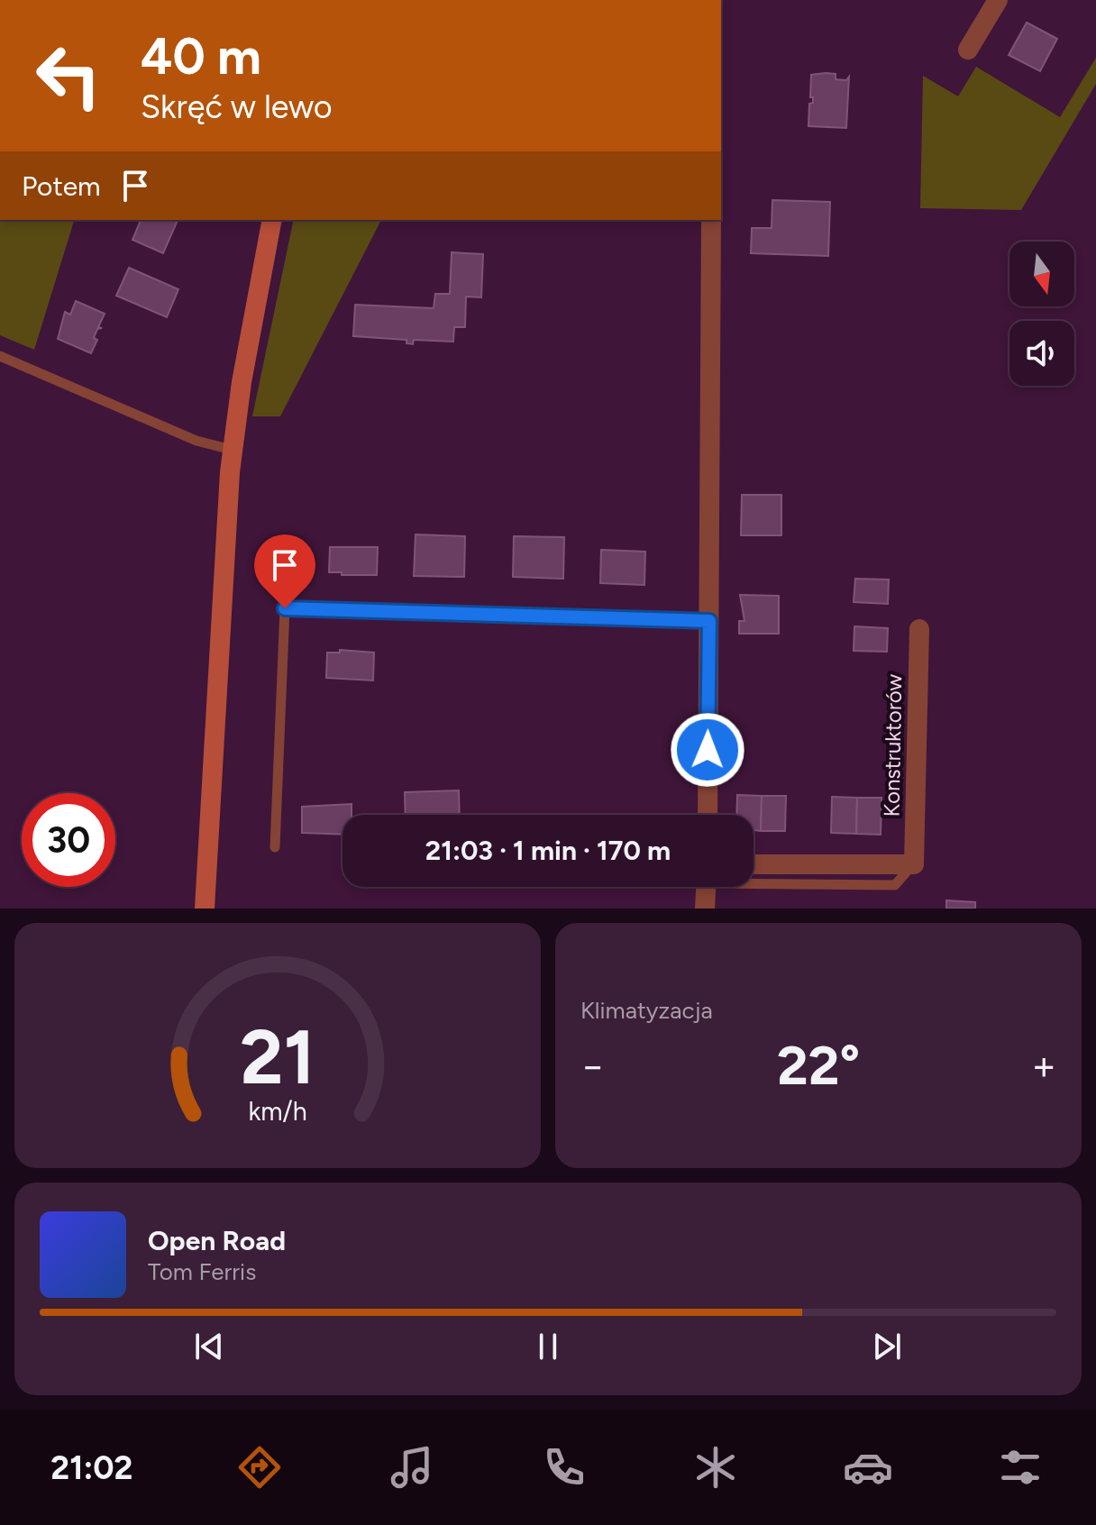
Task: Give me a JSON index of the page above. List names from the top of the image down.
{
  "streets": {
    "street": ["Konstruktorów"]
  },
  "north": "bottom",
  "page": {
    "turn": ["40 m", "Skręć w lewo"],
    "then": "Potem",
    "limit": "30",
    "trip": "21:03 · 1 min · 170 m",
    "tile": "Klimatyzacja",
    "heat": ["−", "22°", "+"],
    "song": ["Open Road", "Tom Ferris"],
    "tabs": "21:02",
    "gauge": ["21", "km/h"]
  }
}
